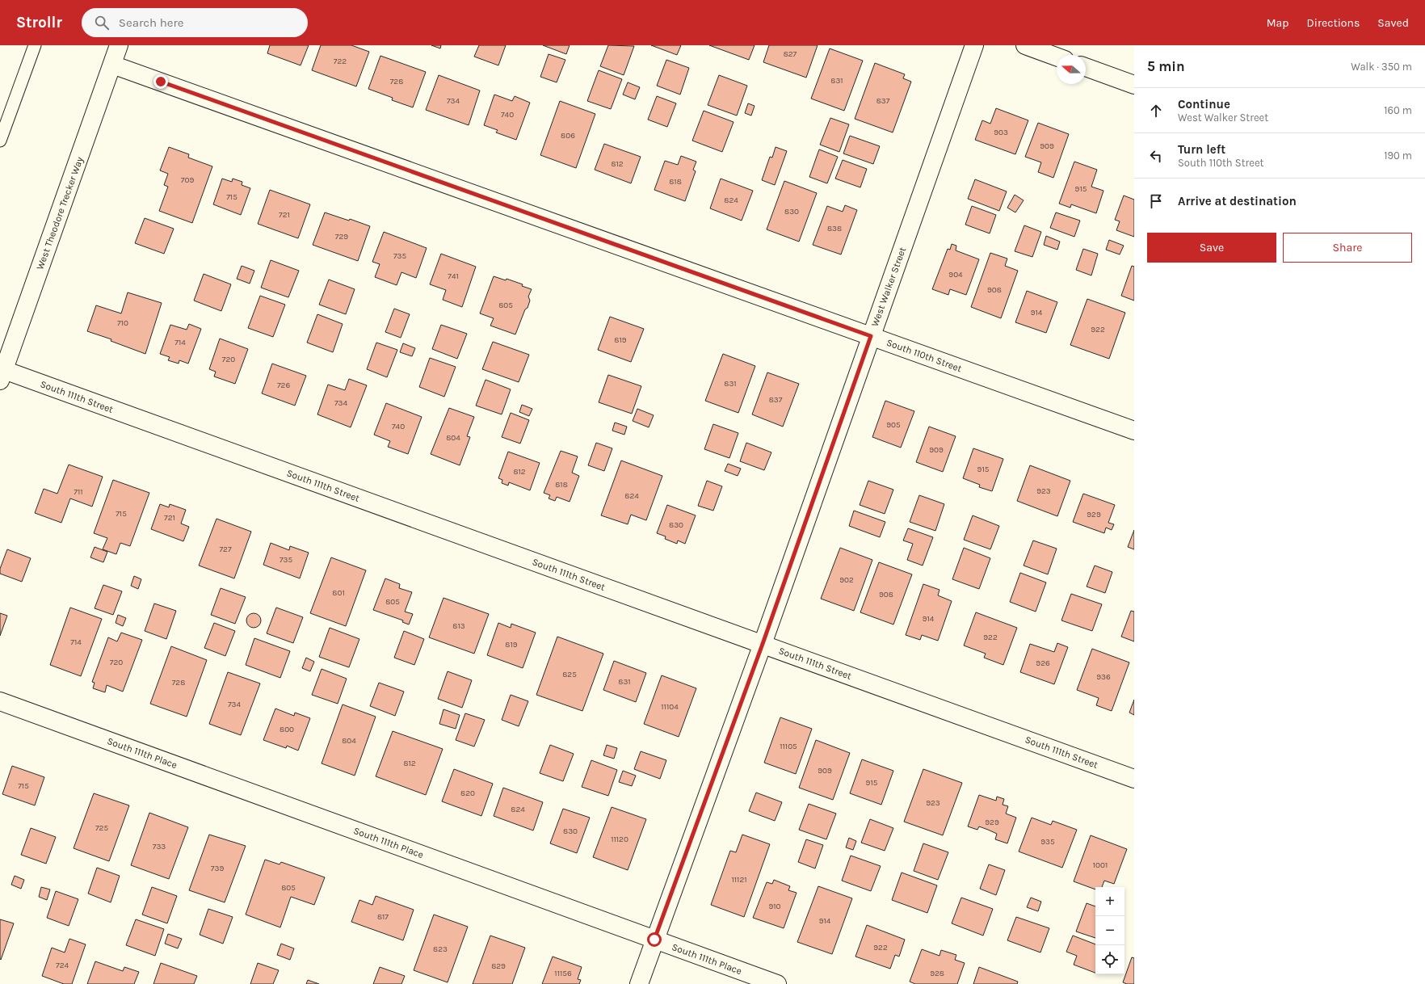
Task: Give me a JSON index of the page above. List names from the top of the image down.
{
  "streets": {
    "street": [
      "West Theodore Trecker Way",
      "West Walker Street",
      "South 110th Street",
      "South 111th Street",
      "South 111th Place"
    ]
  },
  "crossings": [
    ["West Theodore Trecker Way", "South 110th Street"],
    ["West Theodore Trecker Way", "South 111th Street"],
    ["West Walker Street", "South 110th Street"],
    ["West Walker Street", "South 111th Street"],
    ["West Walker Street", "South 111th Place"]
  ],
  "house_numbers": [
    "827",
    "722",
    "831",
    "728",
    "734",
    "837",
    "740",
    "903",
    "806",
    "909",
    "812",
    "709",
    "818",
    "915",
    "715",
    "824",
    "830",
    "721",
    "838",
    "729",
    "735",
    "904",
    "741",
    "908",
    "805",
    "914",
    "710",
    "922",
    "819",
    "714",
    "720",
    "831",
    "726",
    "837",
    "734",
    "905",
    "740",
    "804",
    "909",
    "915",
    "812",
    "818",
    "923",
    "711",
    "824",
    "715",
    "929",
    "721",
    "830",
    "727",
    "735",
    "902",
    "801",
    "908",
    "805",
    "914",
    "813",
    "922",
    "714",
    "819",
    "720",
    "926",
    "825",
    "936",
    "831",
    "728",
    "734",
    "11104",
    "800",
    "804",
    "11105",
    "812",
    "909",
    "915",
    "715",
    "820",
    "923",
    "824",
    "929",
    "725",
    "830",
    "11120",
    "935",
    "733",
    "1001",
    "739",
    "11121",
    "805",
    "910",
    "817",
    "914",
    "922",
    "823",
    "724",
    "829",
    "11156",
    "928"
  ],
  "north": "left",
  "page": {
    "header": "Strollr",
    "search": "Search here",
    "nav": ["Map", "Directions", "Saved"],
    "heading": ["5 min", "Walk · 350 m"],
    "list": [
      ["Continue", "West Walker Street", "160 m"],
      ["Turn left", "South 110th Street", "190 m"],
      "Arrive at destination"
    ],
    "buttons": ["Save", "Share"],
    "map_buttons": ["+", "−"]
  }
}
